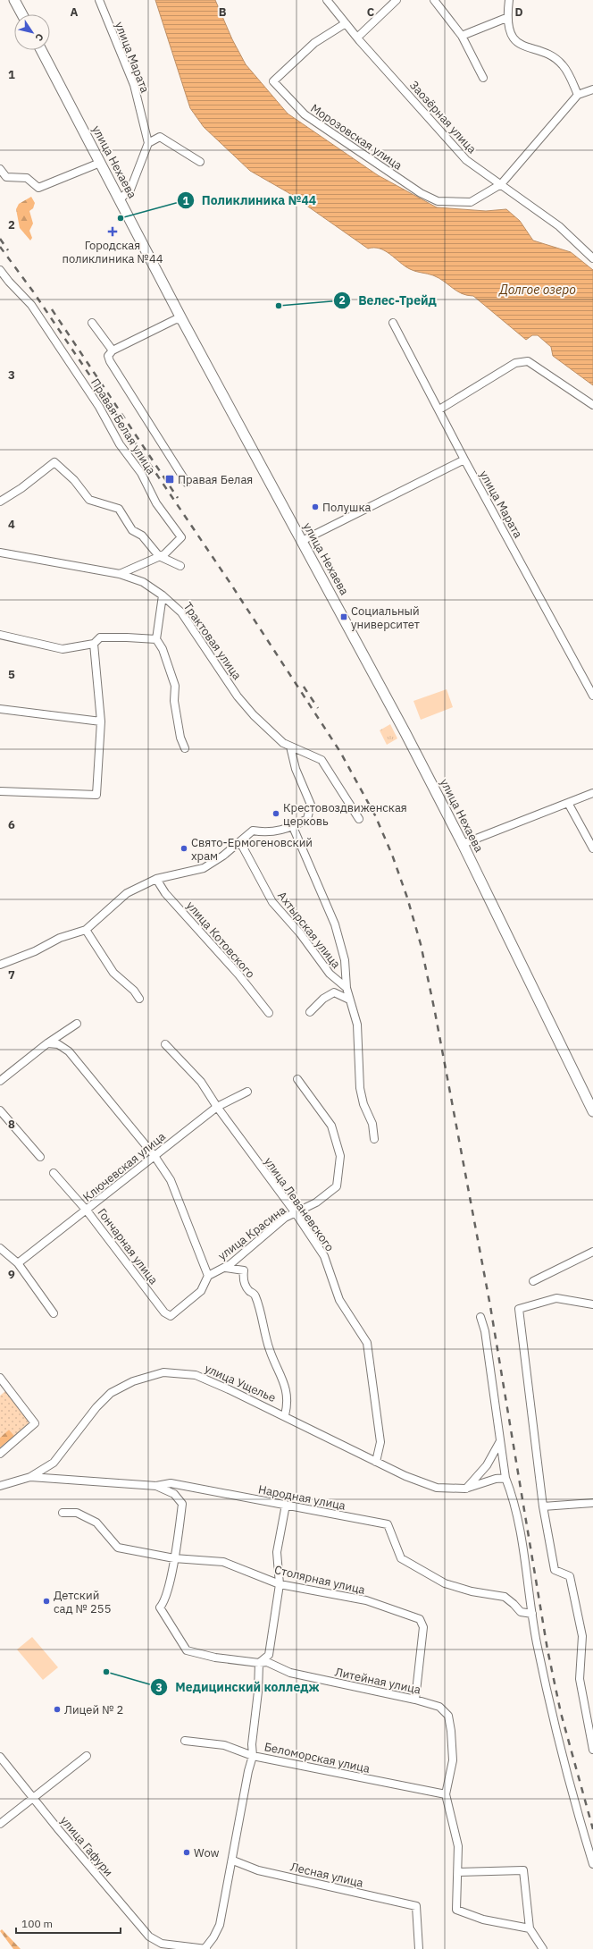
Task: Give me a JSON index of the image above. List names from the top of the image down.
{
  "streets": {
    "street": [
      "улица Марата",
      "Заозёрная улица",
      "Морозовская улица",
      "улица Нехаева",
      "Правая Белая улица",
      "Трактовая улица",
      "Ахтырская улица",
      "улица Котовского",
      "Ключевская улица",
      "улица Леваневского",
      "улица Красина",
      "Гончарная улица",
      "улица Ущелье",
      "Народная улица",
      "Столярная улица",
      "Литейная улица",
      "Беломорская улица",
      "улица Гафури",
      "Лесная улица"
    ]
  },
  "crossings": [
    ["Заозёрная улица", "Морозовская улица"],
    ["Правая Белая улица", "Трактовая улица"],
    ["Ключевская улица", "улица Леваневского"],
    ["Ключевская улица", "Гончарная улица"],
    ["улица Леваневского", "улица Красина"],
    ["улица Леваневского", "улица Ущелье"],
    ["улица Красина", "Гончарная улица"],
    ["улица Ущелье", "Народная улица"],
    ["Столярная улица", "Литейная улица"],
    ["Литейная улица", "Беломорская улица"]
  ],
  "water": ["Долгое озеро"],
  "places": {
    "other": [
      "Поликлиника №44",
      "Велес-Трейд",
      "Полушка",
      "Крестовоздвиженская церковь",
      "Свято-Ермогеновский храм",
      "Детский сад № 255",
      "Медицинский колледж",
      "Лицей № 2",
      "Wow"
    ],
    "health": ["Городская поликлиника №44"],
    "transit": ["Правая Белая", "Социальный университет"]
  },
  "scale_bar": "100 m",
  "north": "bottom right",
  "grid": {
    "columns": [
      "A",
      "B",
      "C",
      "D"
    ],
    "rows": [
      "1",
      "2",
      "3",
      "4",
      "5",
      "6",
      "7",
      "8",
      "9"
    ]
  }
}
